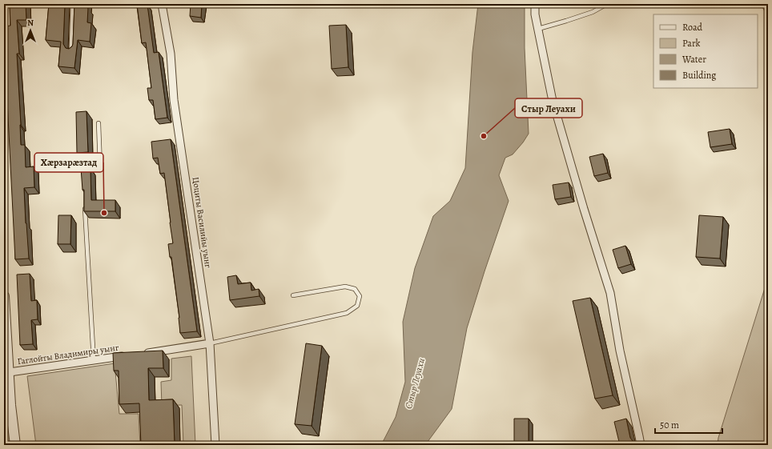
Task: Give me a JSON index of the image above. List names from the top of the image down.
{
  "streets": {
    "street": ["Цоциты Василийы уынг", "Гаглойты Владимиры уынг"]
  },
  "water": ["Стыр Леуахи"],
  "places": ["Стыр Леуахи", "Хæрзарæзтад"],
  "legend": [
    "Road",
    "Park",
    "Water",
    "Building"
  ],
  "scale_bar": "50 m",
  "north": "top"
}
